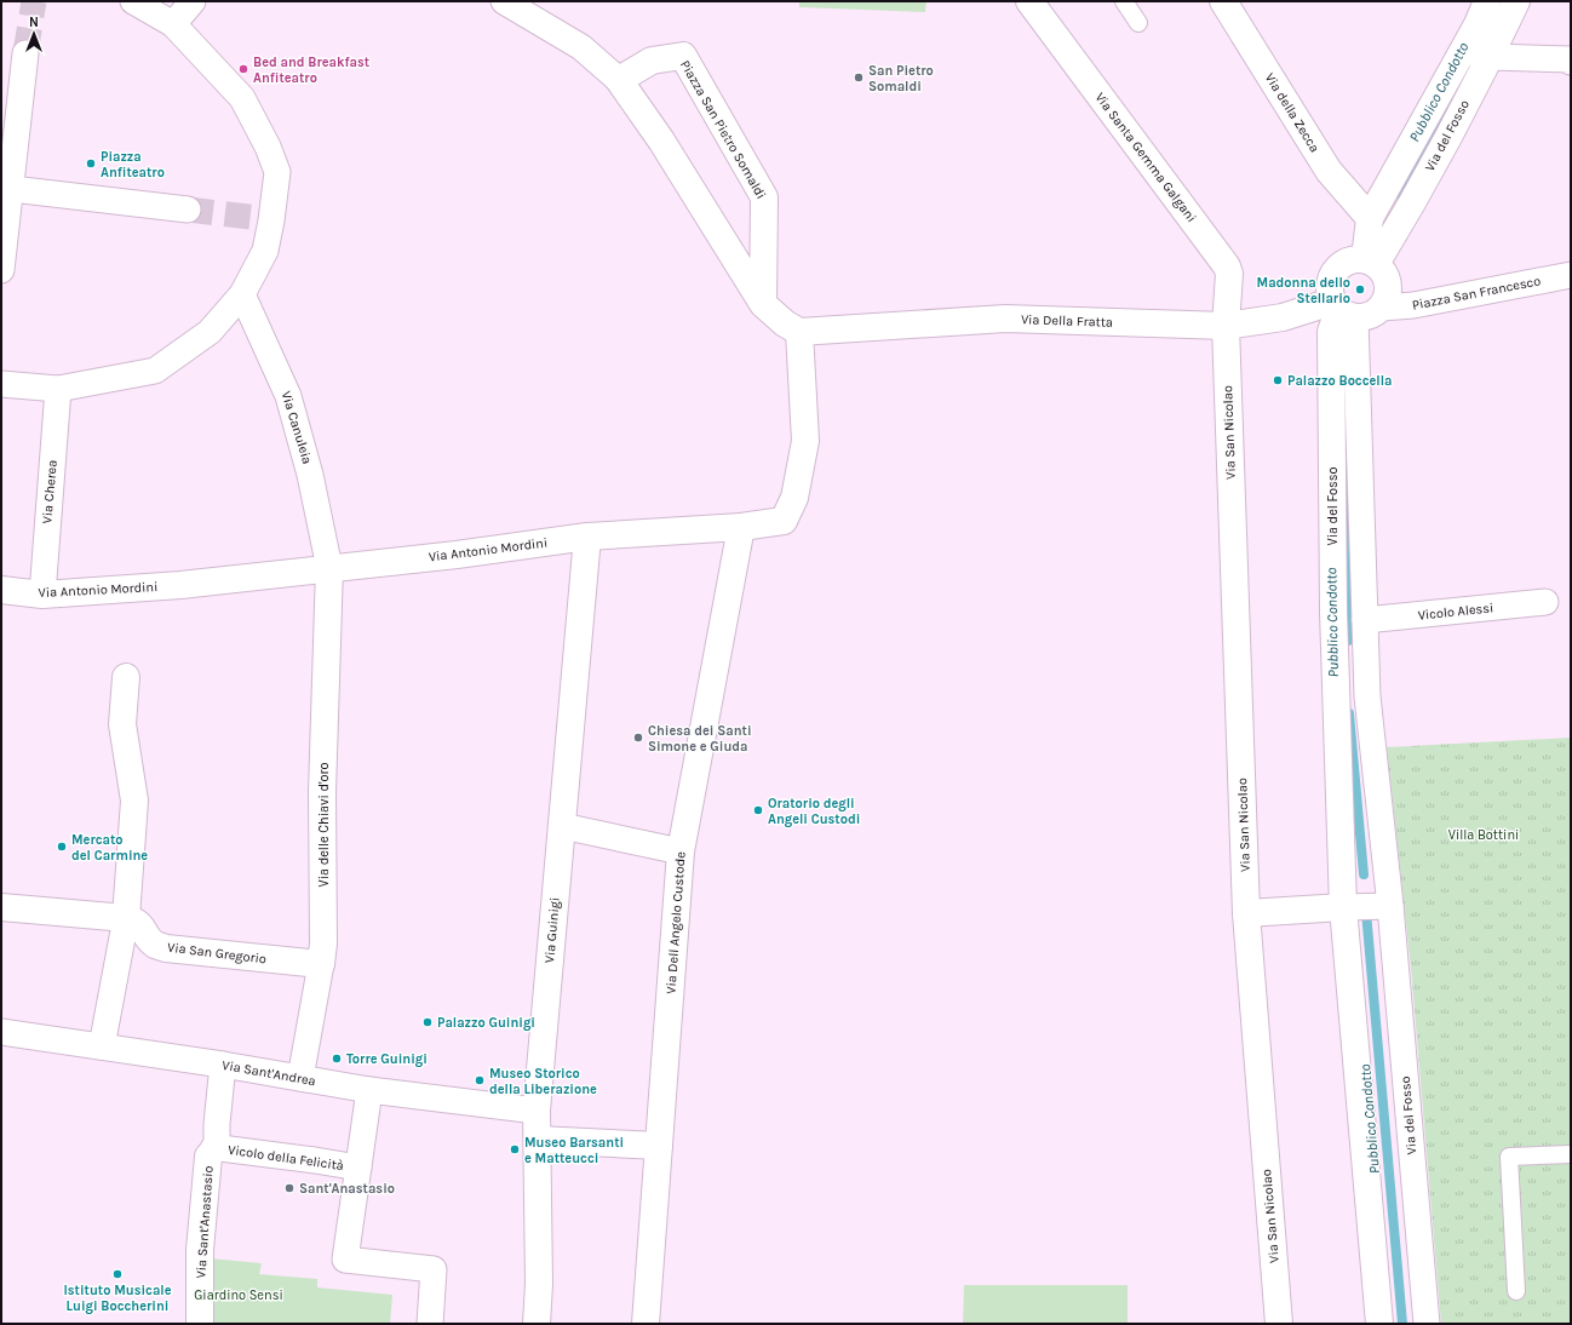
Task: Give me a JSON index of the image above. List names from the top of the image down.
{
  "streets": {
    "street": [
      "Via della Zecca",
      "Piazza San Pietro Somaldi",
      "Via del Fosso",
      "Via Santa Gemma Galgani",
      "Piazza San Francesco",
      "Via Della Fratta",
      "Via Canuleia",
      "Via San Nicolao",
      "Via Cherea",
      "Via Antonio Mordini",
      "Vicolo Alessi",
      "Via delle Chiavi d'oro",
      "Via Dell Angelo Custode",
      "Via Guinigi",
      "Via San Gregorio",
      "Via Sant'Andrea",
      "Vicolo della Felicità",
      "Via Sant'Anastasio"
    ]
  },
  "crossings": [
    ["Via della Zecca", "Via del Fosso"],
    ["Via del Fosso", "Piazza San Francesco"],
    ["Via del Fosso", "Via Della Fratta"],
    ["Via del Fosso", "Vicolo Alessi"],
    ["Via Santa Gemma Galgani", "Via Della Fratta"],
    ["Via Santa Gemma Galgani", "Via San Nicolao"],
    ["Piazza San Francesco", "Via Della Fratta"],
    ["Via Della Fratta", "Via San Nicolao"],
    ["Via Della Fratta", "Via Antonio Mordini"],
    ["Via Canuleia", "Via Antonio Mordini"],
    ["Via Canuleia", "Via delle Chiavi d'oro"],
    ["Via Cherea", "Via Antonio Mordini"],
    ["Via Antonio Mordini", "Via delle Chiavi d'oro"],
    ["Via Antonio Mordini", "Via Dell Angelo Custode"],
    ["Via Antonio Mordini", "Via Guinigi"],
    ["Via delle Chiavi d'oro", "Via San Gregorio"],
    ["Via delle Chiavi d'oro", "Via Sant'Andrea"],
    ["Via Guinigi", "Via Sant'Andrea"],
    ["Via Sant'Andrea", "Vicolo della Felicità"],
    ["Via Sant'Andrea", "Via Sant'Anastasio"],
    ["Vicolo della Felicità", "Via Sant'Anastasio"]
  ],
  "water": ["Pubblico Condotto"],
  "parks": ["Villa Bottini", "Giardino Sensi"],
  "places": [
    "Bed and Breakfast Anfiteatro",
    "San Pietro Somaldi",
    "Piazza Anfiteatro",
    "Madonna dello Stellario",
    "Palazzo Boccella",
    "Chiesa dei Santi Simone e Giuda",
    "Oratorio degli Angeli Custodi",
    "Mercato del Carmine",
    "Palazzo Guinigi",
    "Torre Guinigi",
    "Museo Storico della Liberazione",
    "Museo Barsanti e Matteucci",
    "Sant'Anastasio",
    "Istituto Musicale Luigi Boccherini"
  ],
  "north": "top"
}
